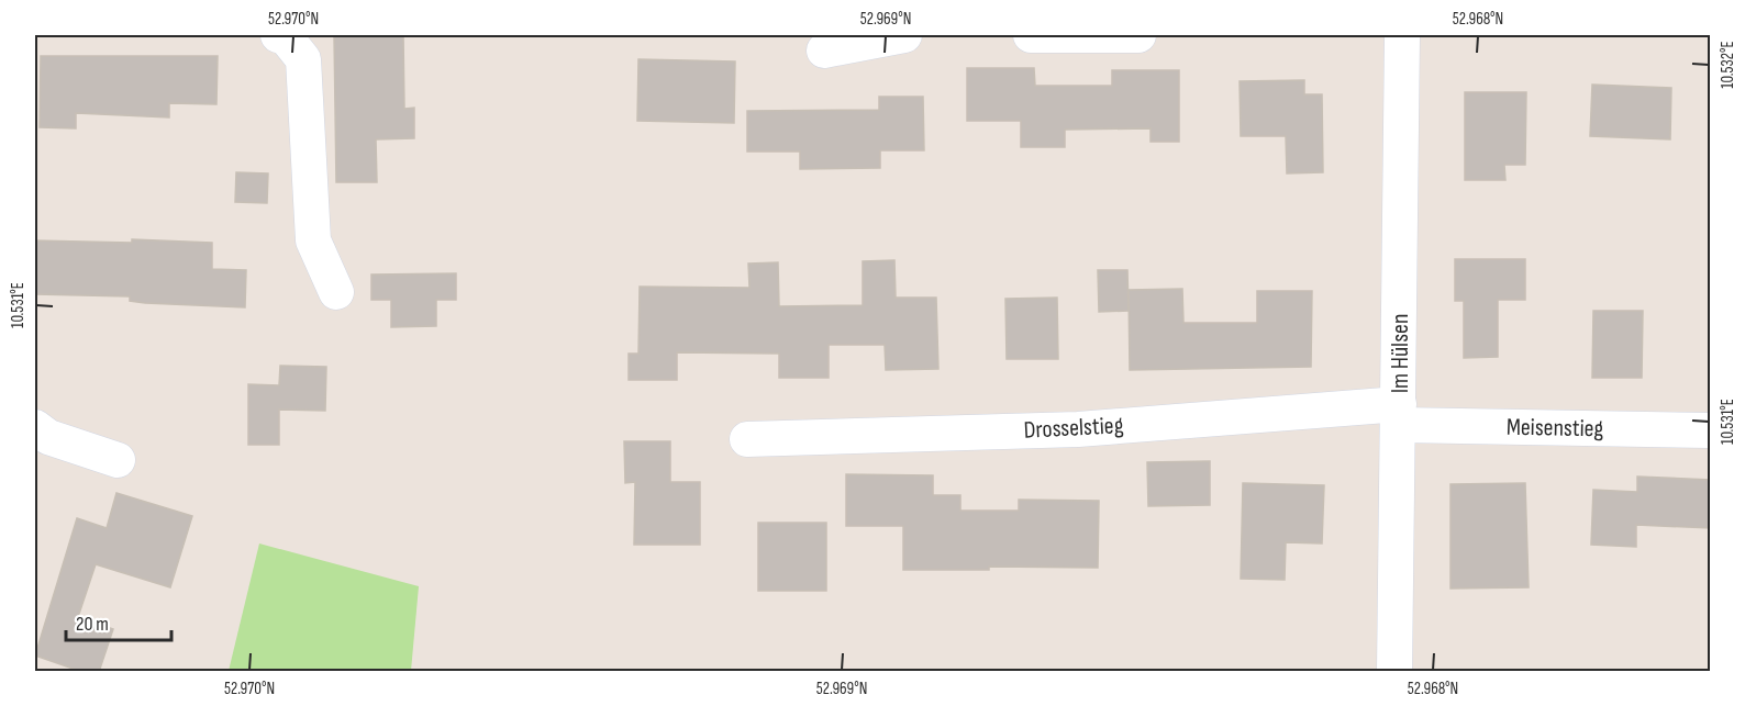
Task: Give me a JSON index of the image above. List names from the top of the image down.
{
  "streets": {
    "street": ["Im Hülsen", "Drosselstieg", "Meisenstieg"]
  },
  "crossings": [
    ["Im Hülsen", "Drosselstieg"],
    ["Im Hülsen", "Meisenstieg"],
    ["Drosselstieg", "Meisenstieg"]
  ],
  "scale_bar": "20 m",
  "coordinates": [
    "52.970°N",
    "52.969°N",
    "52.968°N",
    "10.532°E",
    "10.531°E"
  ]
}
